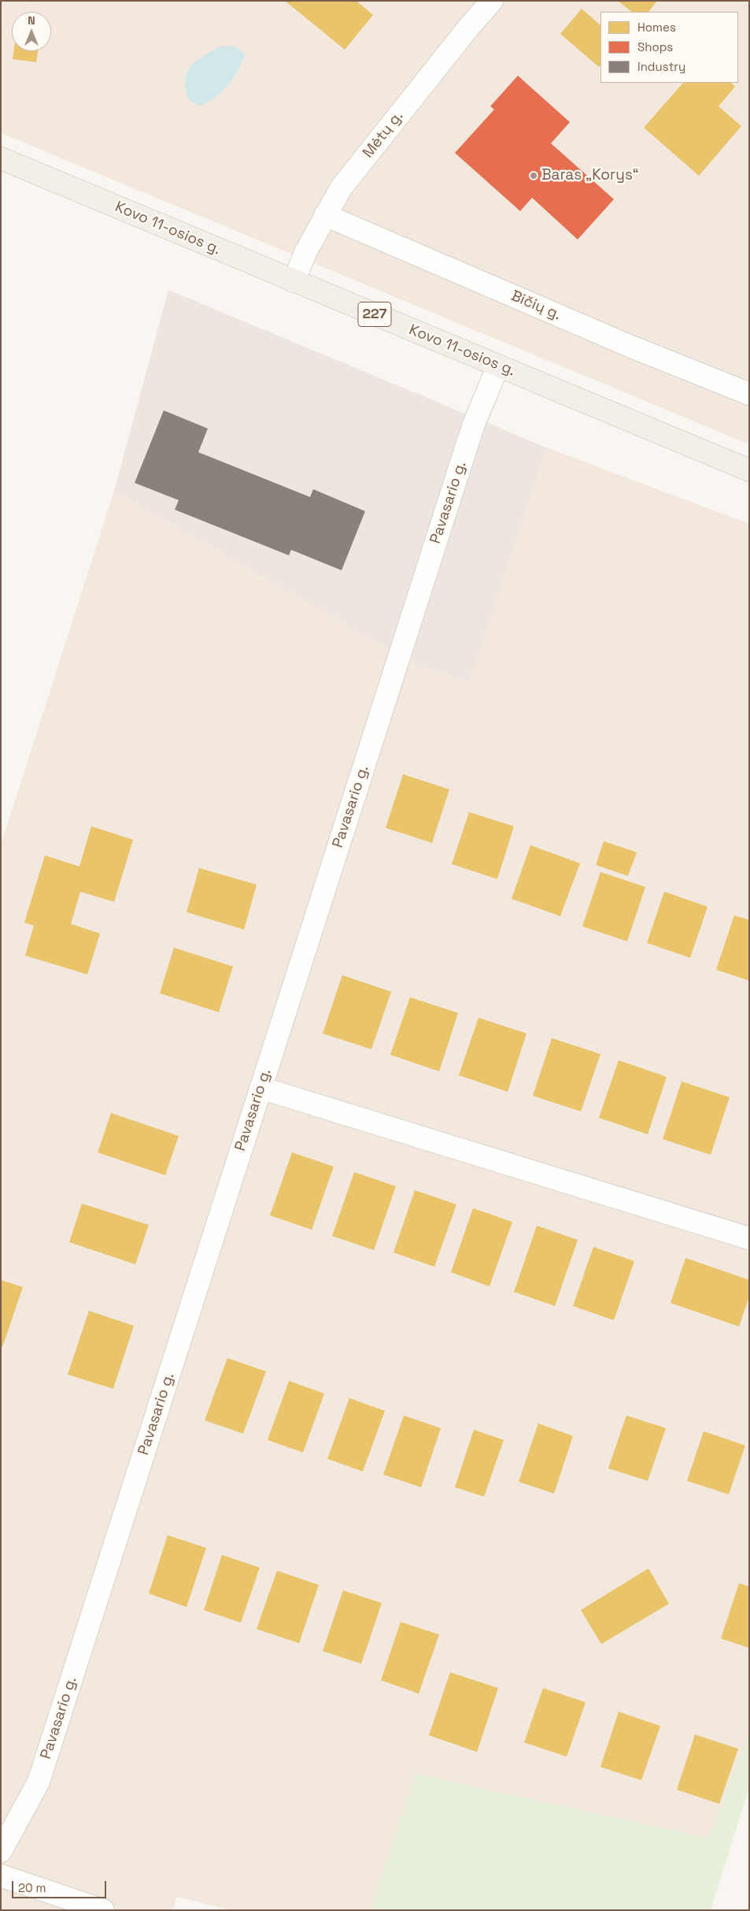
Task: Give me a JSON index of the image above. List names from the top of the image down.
{
  "streets": {
    "main road": ["Kovo 11-osios g.", "227"],
    "street": ["Mėtų g.", "Bičių g.", "Pavasario g."]
  },
  "crossings": [
    ["Mėtų g.", "Kovo 11-osios g."],
    ["Mėtų g.", "Bičių g."],
    ["Kovo 11-osios g.", "Pavasario g."]
  ],
  "places": ["Baras „Korys“"],
  "legend": ["Homes", "Shops", "Industry"],
  "scale_bar": "20 m",
  "north": "top"
}
